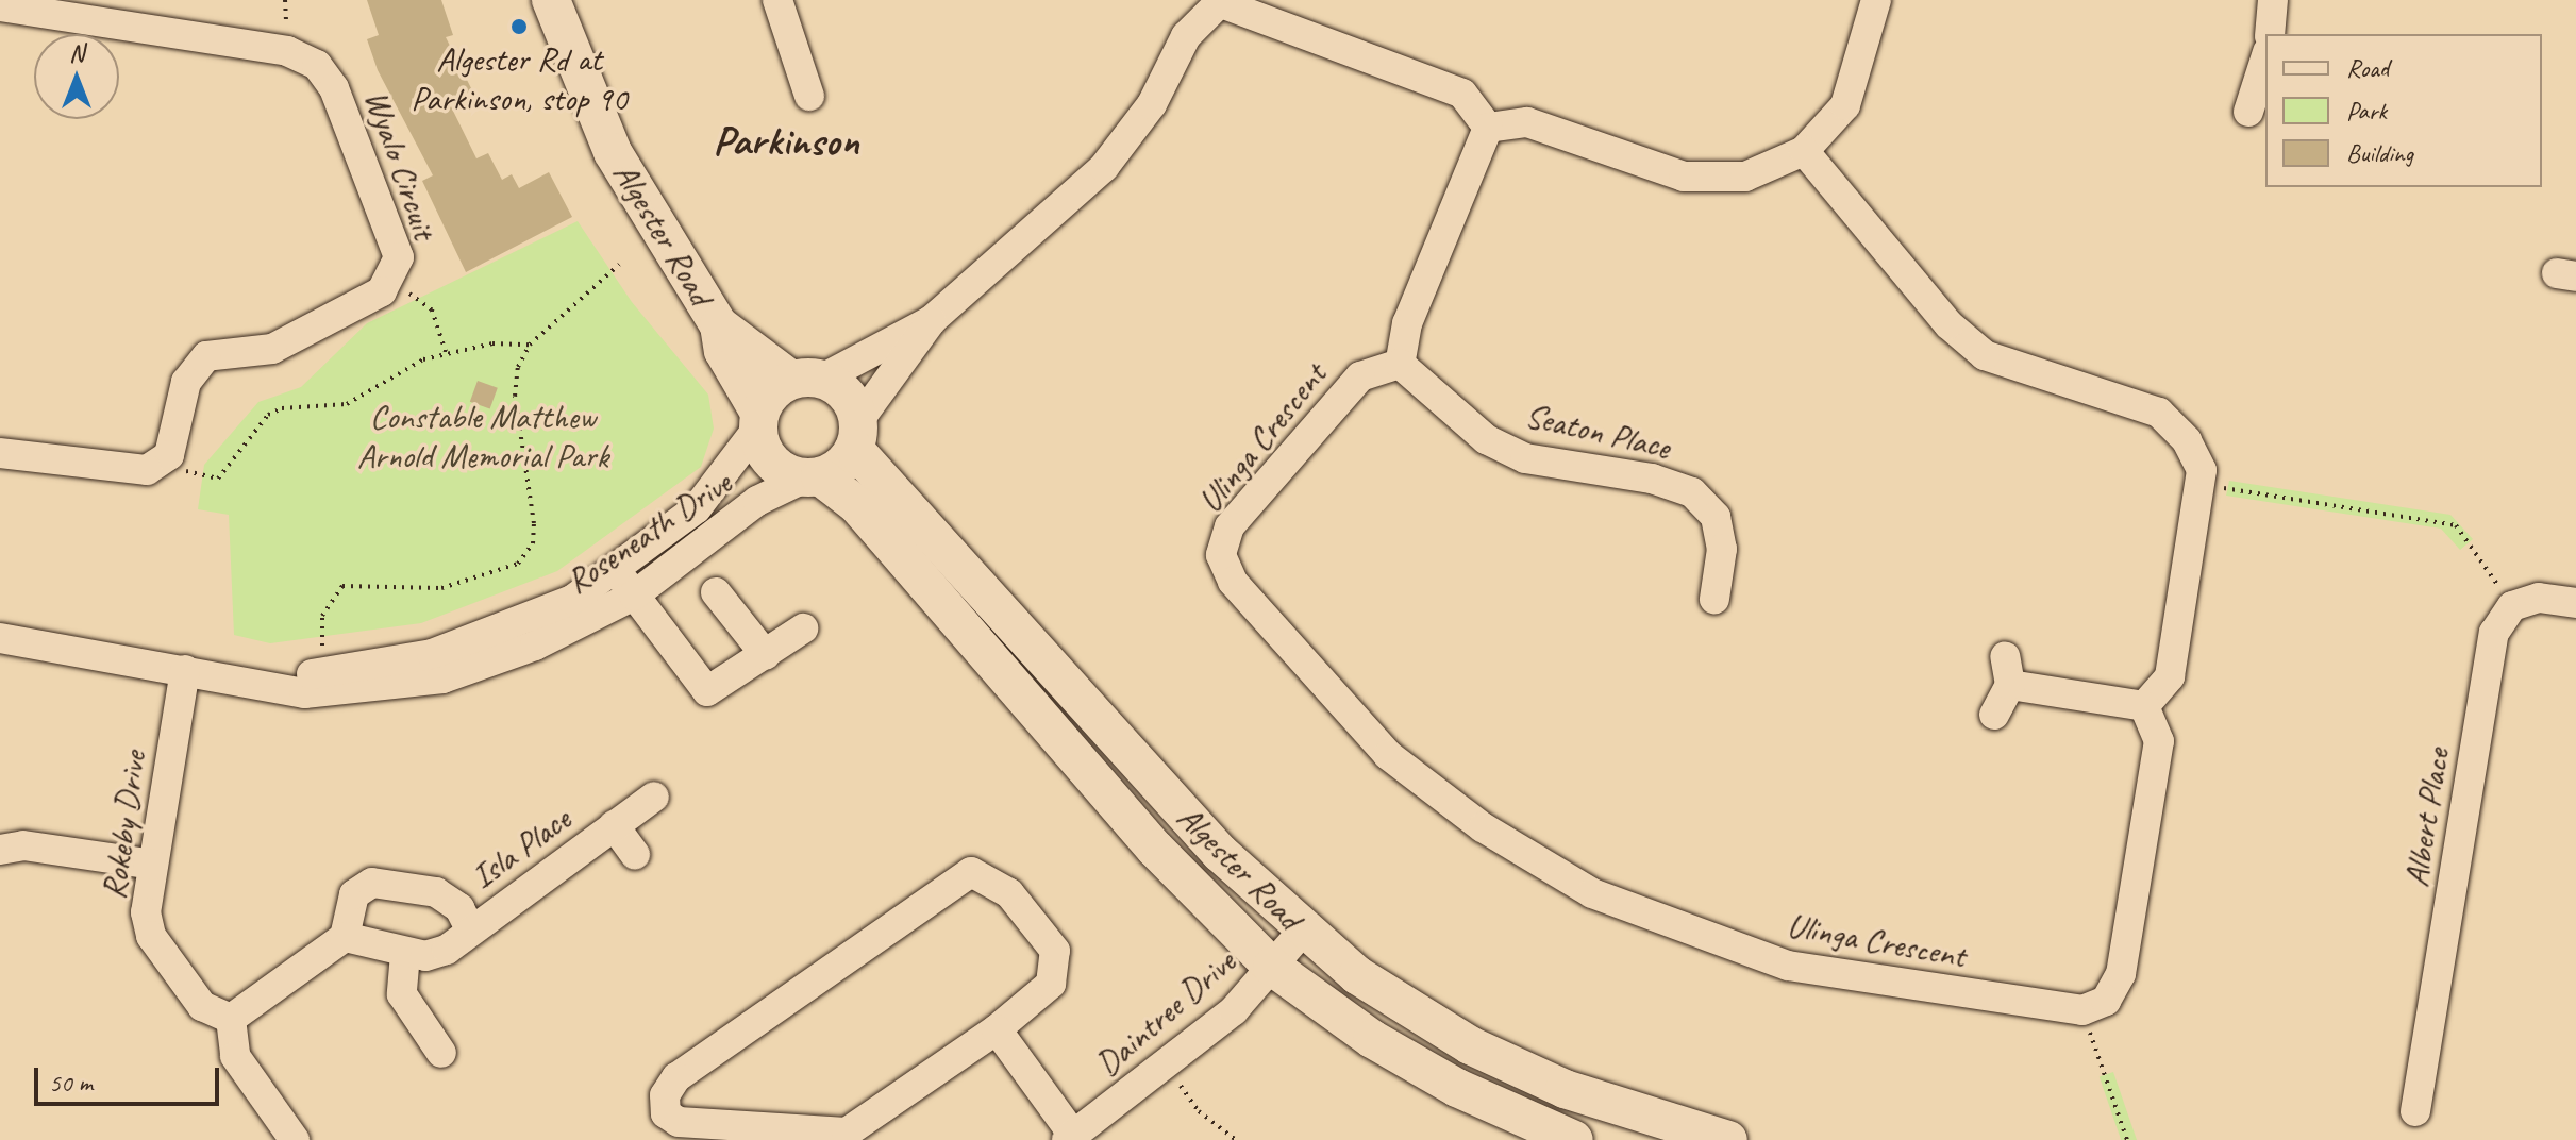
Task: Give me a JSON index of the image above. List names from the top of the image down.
{
  "streets": {
    "main road": ["Algester Road"],
    "street": [
      "Wyalo Circuit",
      "Seaton Place",
      "Ulinga Crescent",
      "Roseneath Drive",
      "Albert Place",
      "Rokeby Drive",
      "Isla Place",
      "Daintree Drive"
    ]
  },
  "crossings": [
    ["Algester Road", "Roseneath Drive"],
    ["Algester Road", "Daintree Drive"],
    ["Seaton Place", "Ulinga Crescent"],
    ["Roseneath Drive", "Rokeby Drive"]
  ],
  "districts": ["Parkinson"],
  "parks": ["Constable Matthew Arnold Memorial Park"],
  "places": ["Algester Rd at Parkinson, stop 90"],
  "legend": ["Road", "Park", "Building"],
  "scale_bar": "50 m",
  "north": "top"
}
